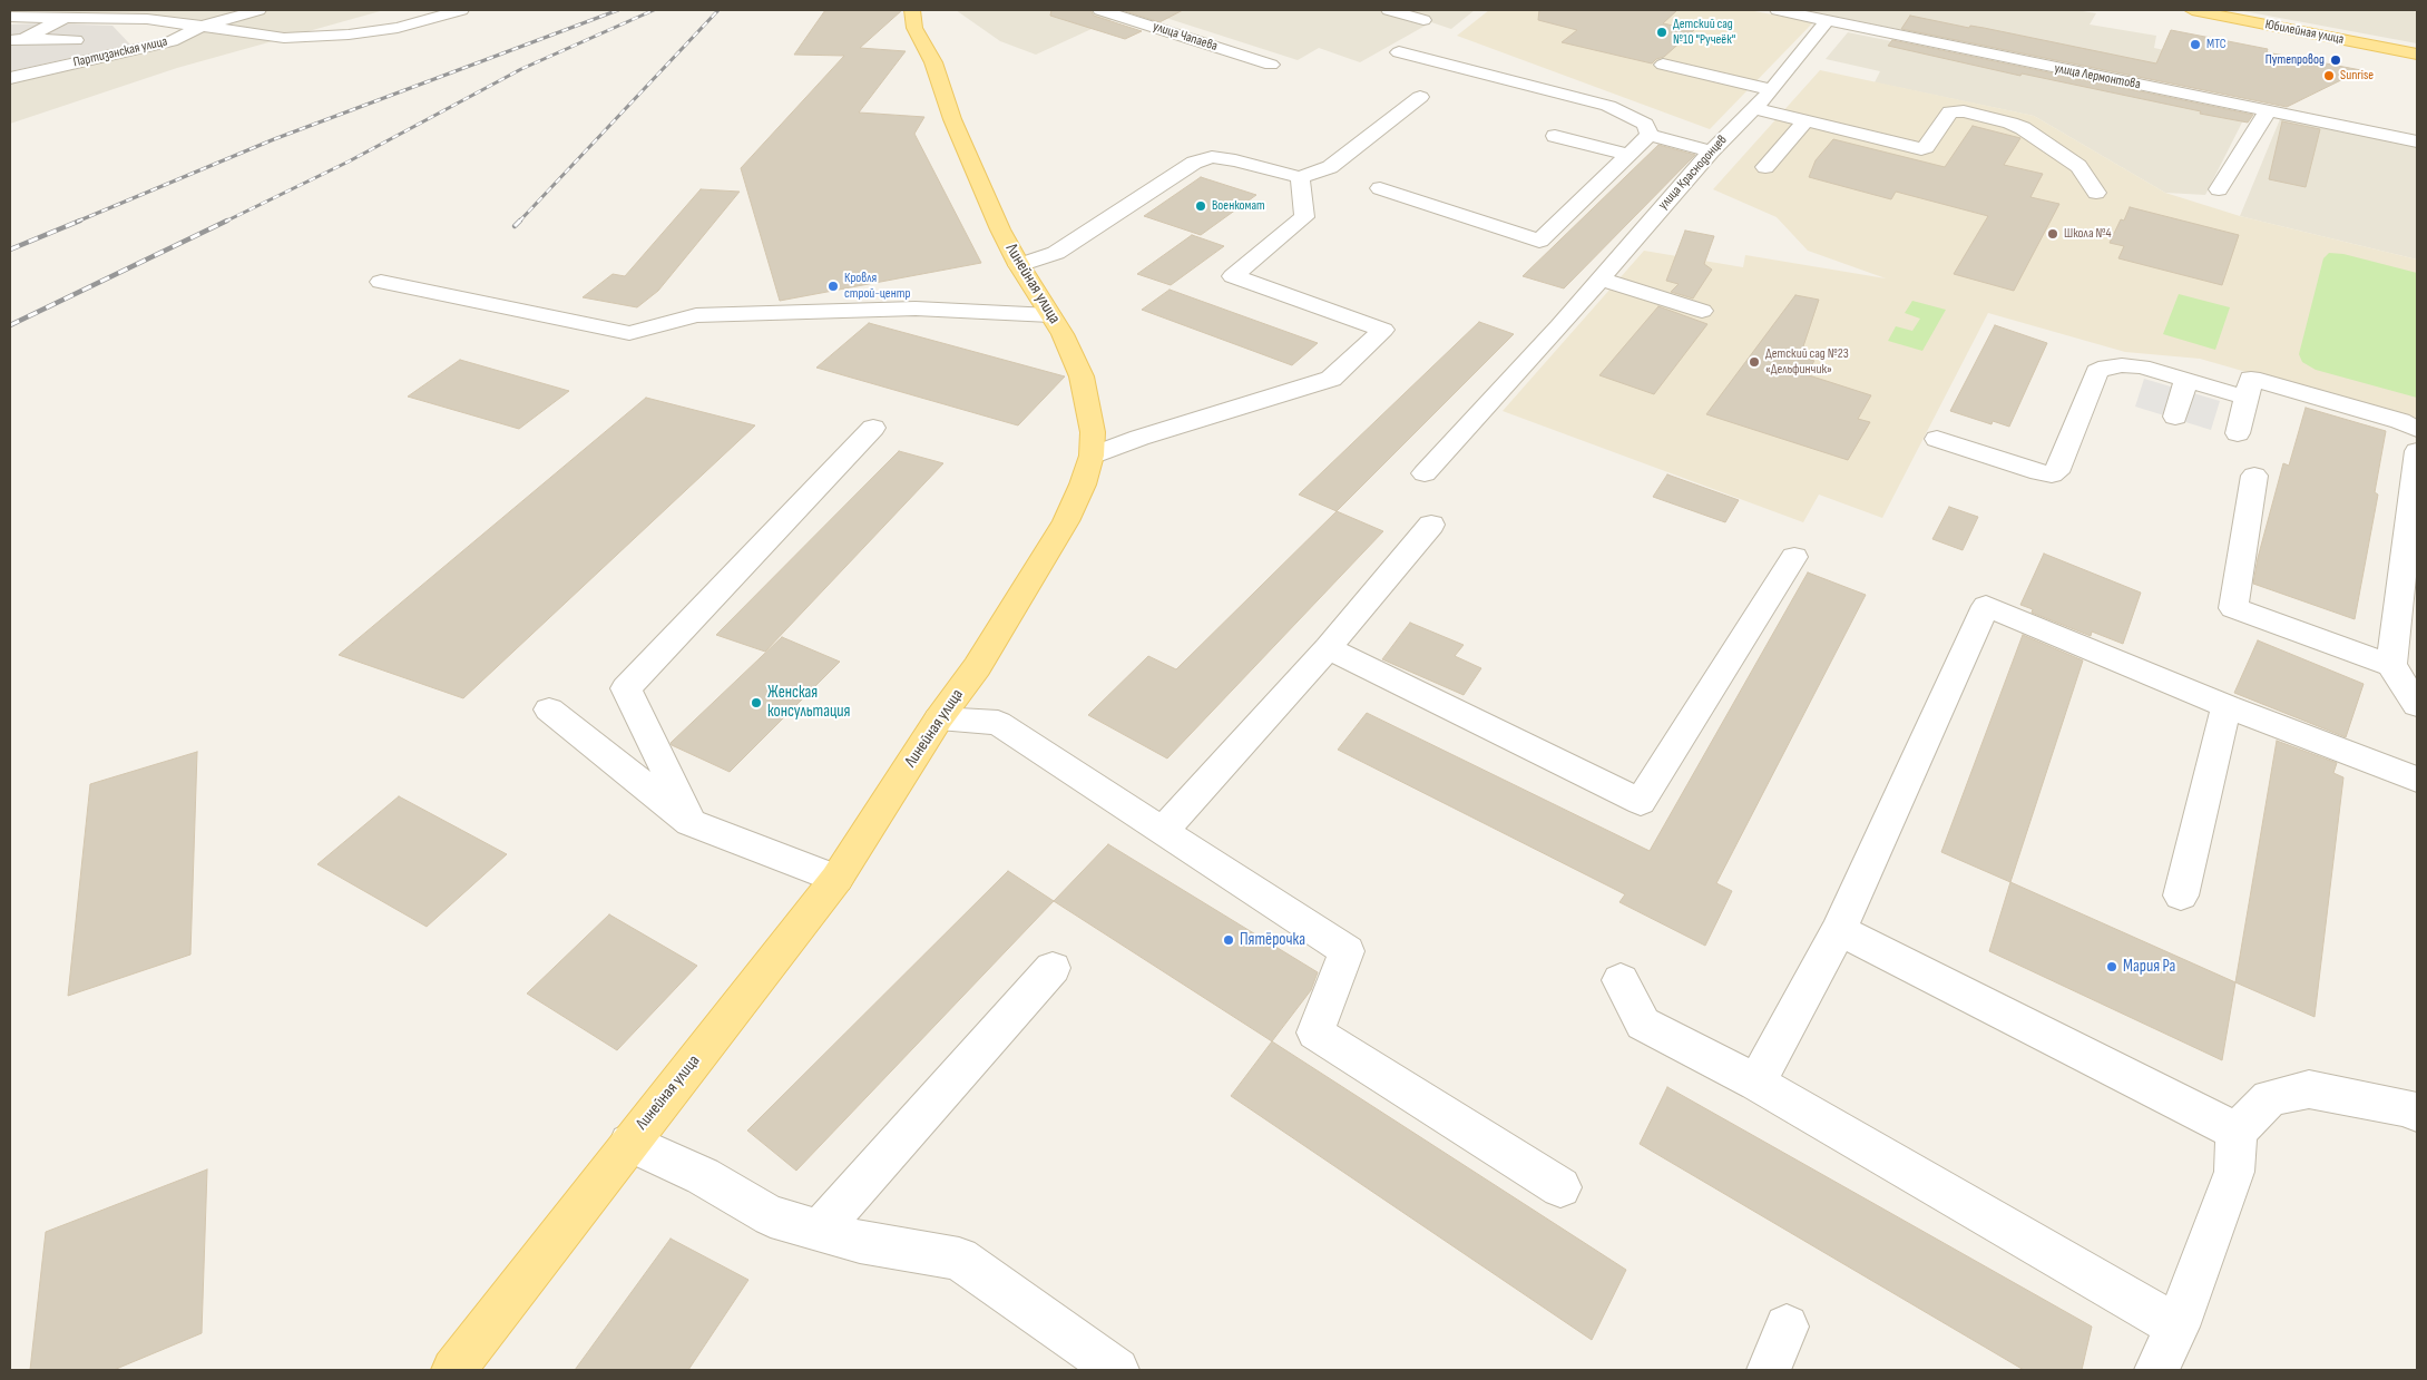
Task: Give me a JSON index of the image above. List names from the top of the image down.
{
  "streets": {
    "main road": ["Юбилейная улица", "Линейная улица"],
    "street": [
      "улица Чапаева",
      "Партизанская улица",
      "улица Лермонтова",
      "улица Краснодонцев"
    ]
  },
  "crossings": [
    ["улица Лермонтова", "улица Краснодонцев"]
  ],
  "places": [
    "Детский сад №10 \"Ручеёк\"",
    "МТС",
    "Путепровод",
    "Sunrise",
    "Военкомат",
    "Школа №4",
    "Кровля строй-центр",
    "Детский сад №23 «Дельфинчик»",
    "Женская консультация",
    "Пятёрочка",
    "Мария Ра"
  ]
}
